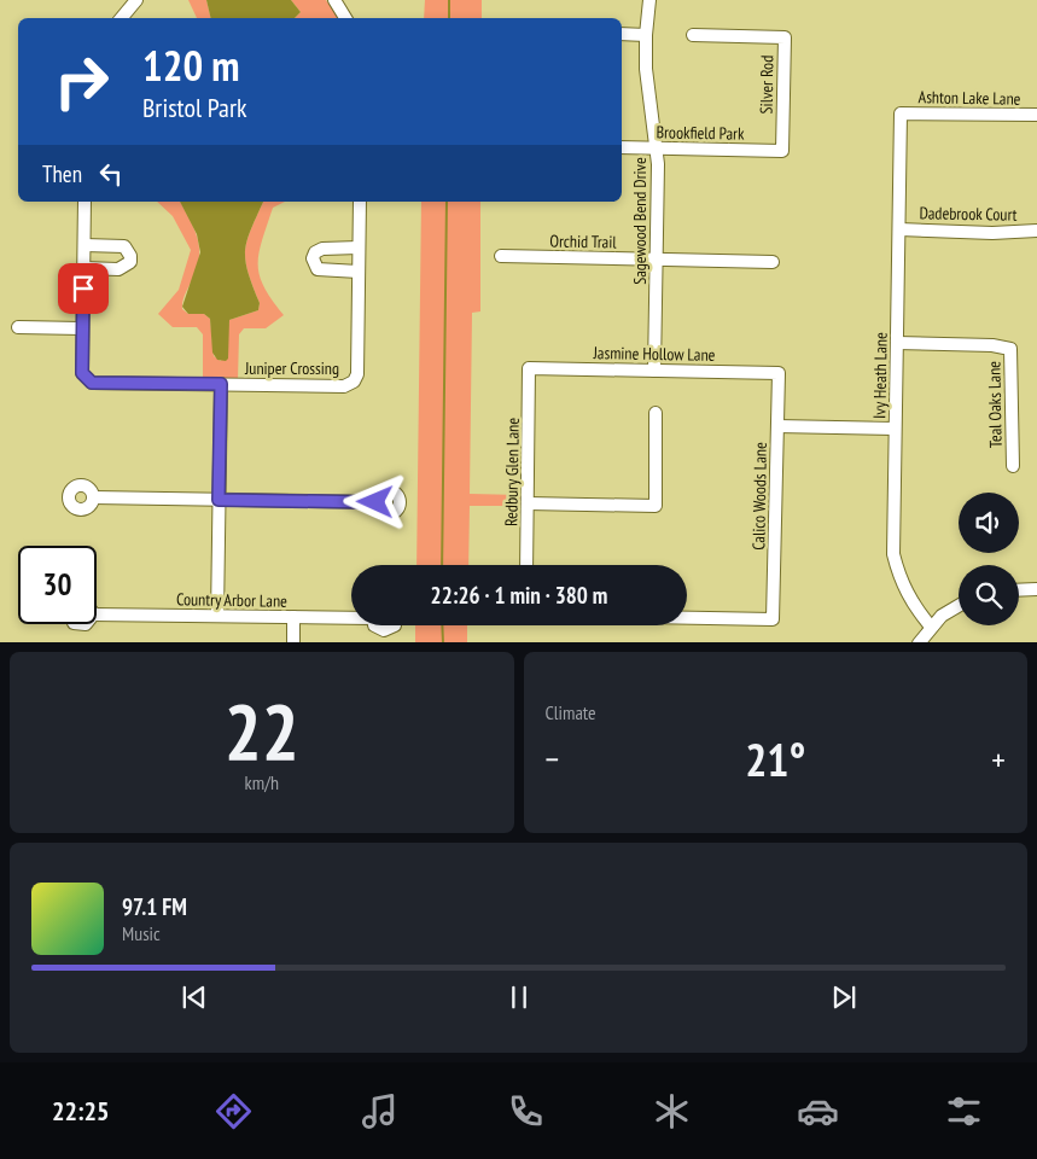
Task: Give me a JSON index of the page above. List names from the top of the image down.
{
  "streets": {
    "street": [
      "Silver Rod",
      "Ashton Lake Lane",
      "Brookfield Park",
      "Dadebrook Court",
      "Sagewood Bend Drive",
      "Orchid Trail",
      "Jasmine Hollow Lane",
      "Juniper Crossing",
      "Ivy Heath Lane",
      "Teal Oaks Lane",
      "Redbury Glen Lane",
      "Calico Woods Lane",
      "Country Arbor Lane"
    ]
  },
  "crossings": [
    ["Silver Rod", "Brookfield Park"],
    ["Ashton Lake Lane", "Ivy Heath Lane"],
    ["Brookfield Park", "Sagewood Bend Drive"],
    ["Dadebrook Court", "Ivy Heath Lane"],
    ["Sagewood Bend Drive", "Orchid Trail"],
    ["Sagewood Bend Drive", "Jasmine Hollow Lane"],
    ["Jasmine Hollow Lane", "Redbury Glen Lane"],
    ["Jasmine Hollow Lane", "Calico Woods Lane"],
    ["Ivy Heath Lane", "Teal Oaks Lane"]
  ],
  "page": {
    "turn": ["120 m", "Bristol Park"],
    "then": "Then",
    "limit": "30",
    "trip": "22:26 · 1 min · 380 m",
    "tile": [
      ["22", "km/h"],
      "Climate"
    ],
    "heat": ["−", "21°", "+"],
    "song": ["97.1 FM", "Music"],
    "tabs": "22:25"
  }
}
